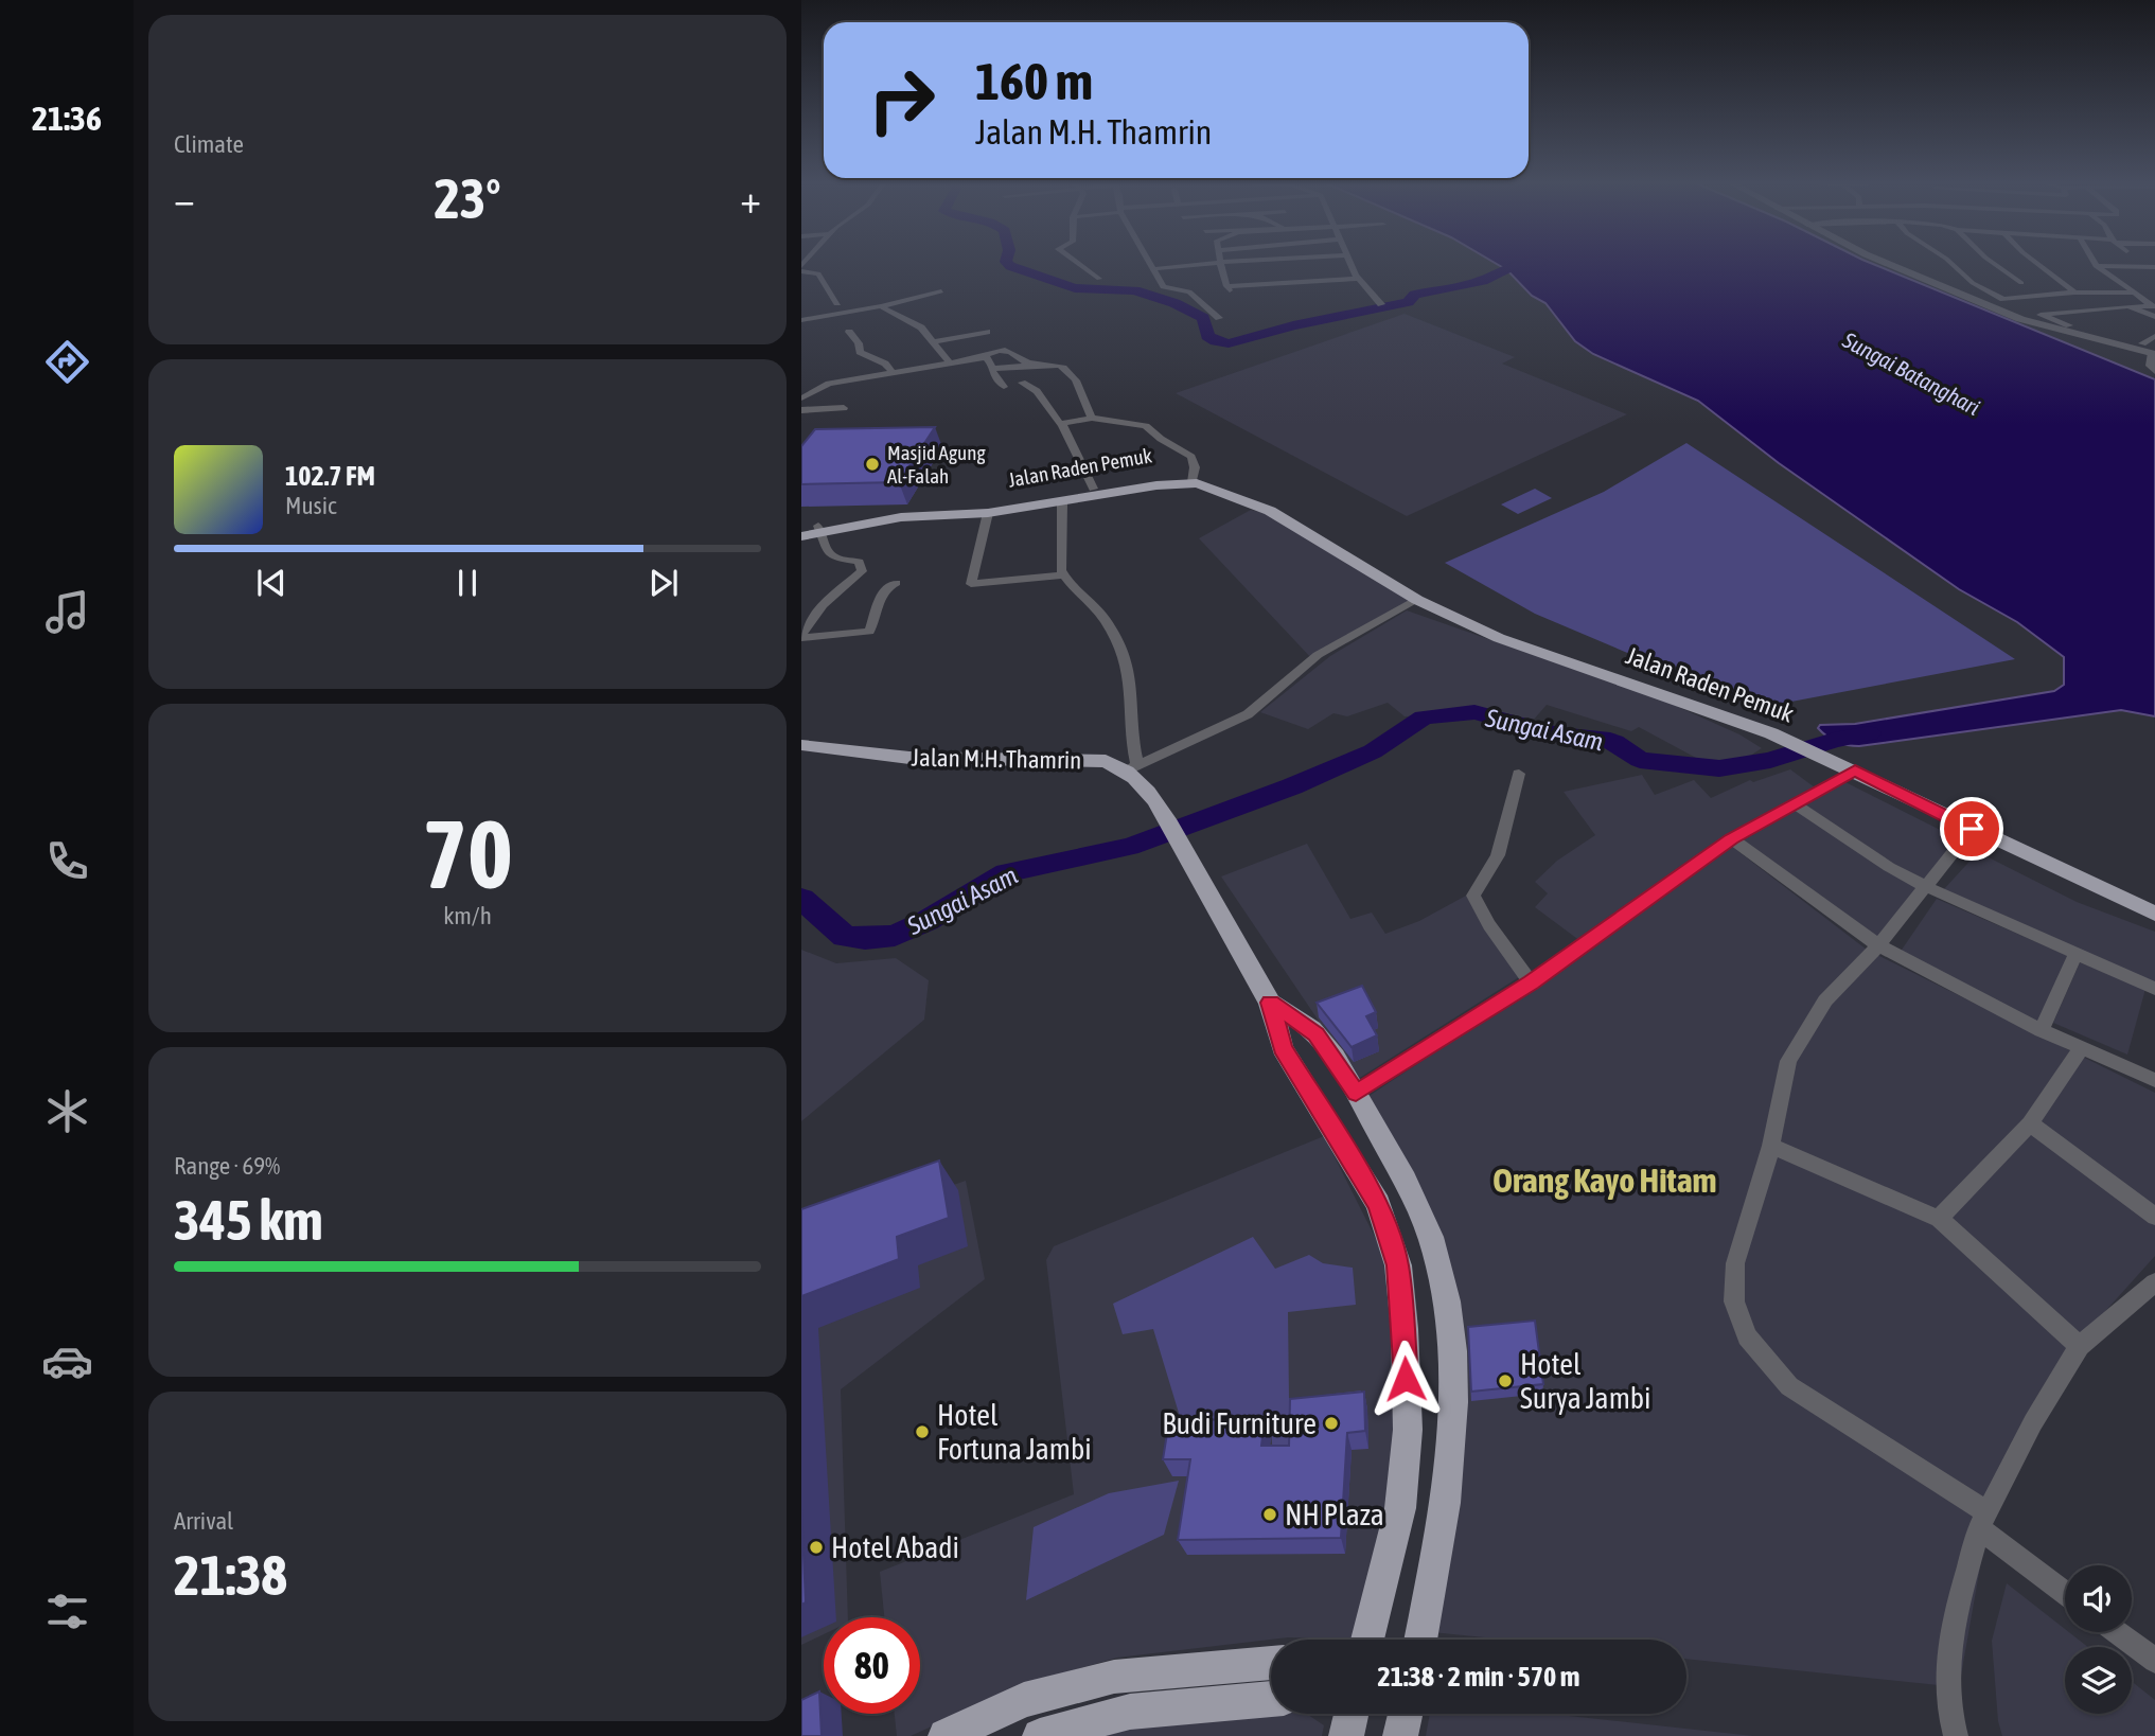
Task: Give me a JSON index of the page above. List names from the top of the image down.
{
  "streets": {
    "highway": ["Jalan Raden Pemuk", "Jalan M.H. Thamrin"]
  },
  "districts": ["Orang Kayo Hitam"],
  "water": ["Sungai Batanghari", "Sungai Asam"],
  "places": [
    "Masjid Agung Al-Falah",
    "Hotel Surya Jambi",
    "Budi Furniture",
    "Hotel Fortuna Jambi",
    "NH Plaza",
    "Hotel Abadi"
  ],
  "page": {
    "tabs": "21:36",
    "tile": [
      "Climate",
      ["70", "km/h"],
      ["Range · 69%", "345 km"],
      ["Arrival", "21:38"]
    ],
    "turn": ["160 m", "Jalan M.H. Thamrin"],
    "heat": ["−", "23°", "+"],
    "song": ["102.7 FM", "Music"],
    "limit": "80",
    "trip": "21:38 · 2 min · 570 m"
  }
}
